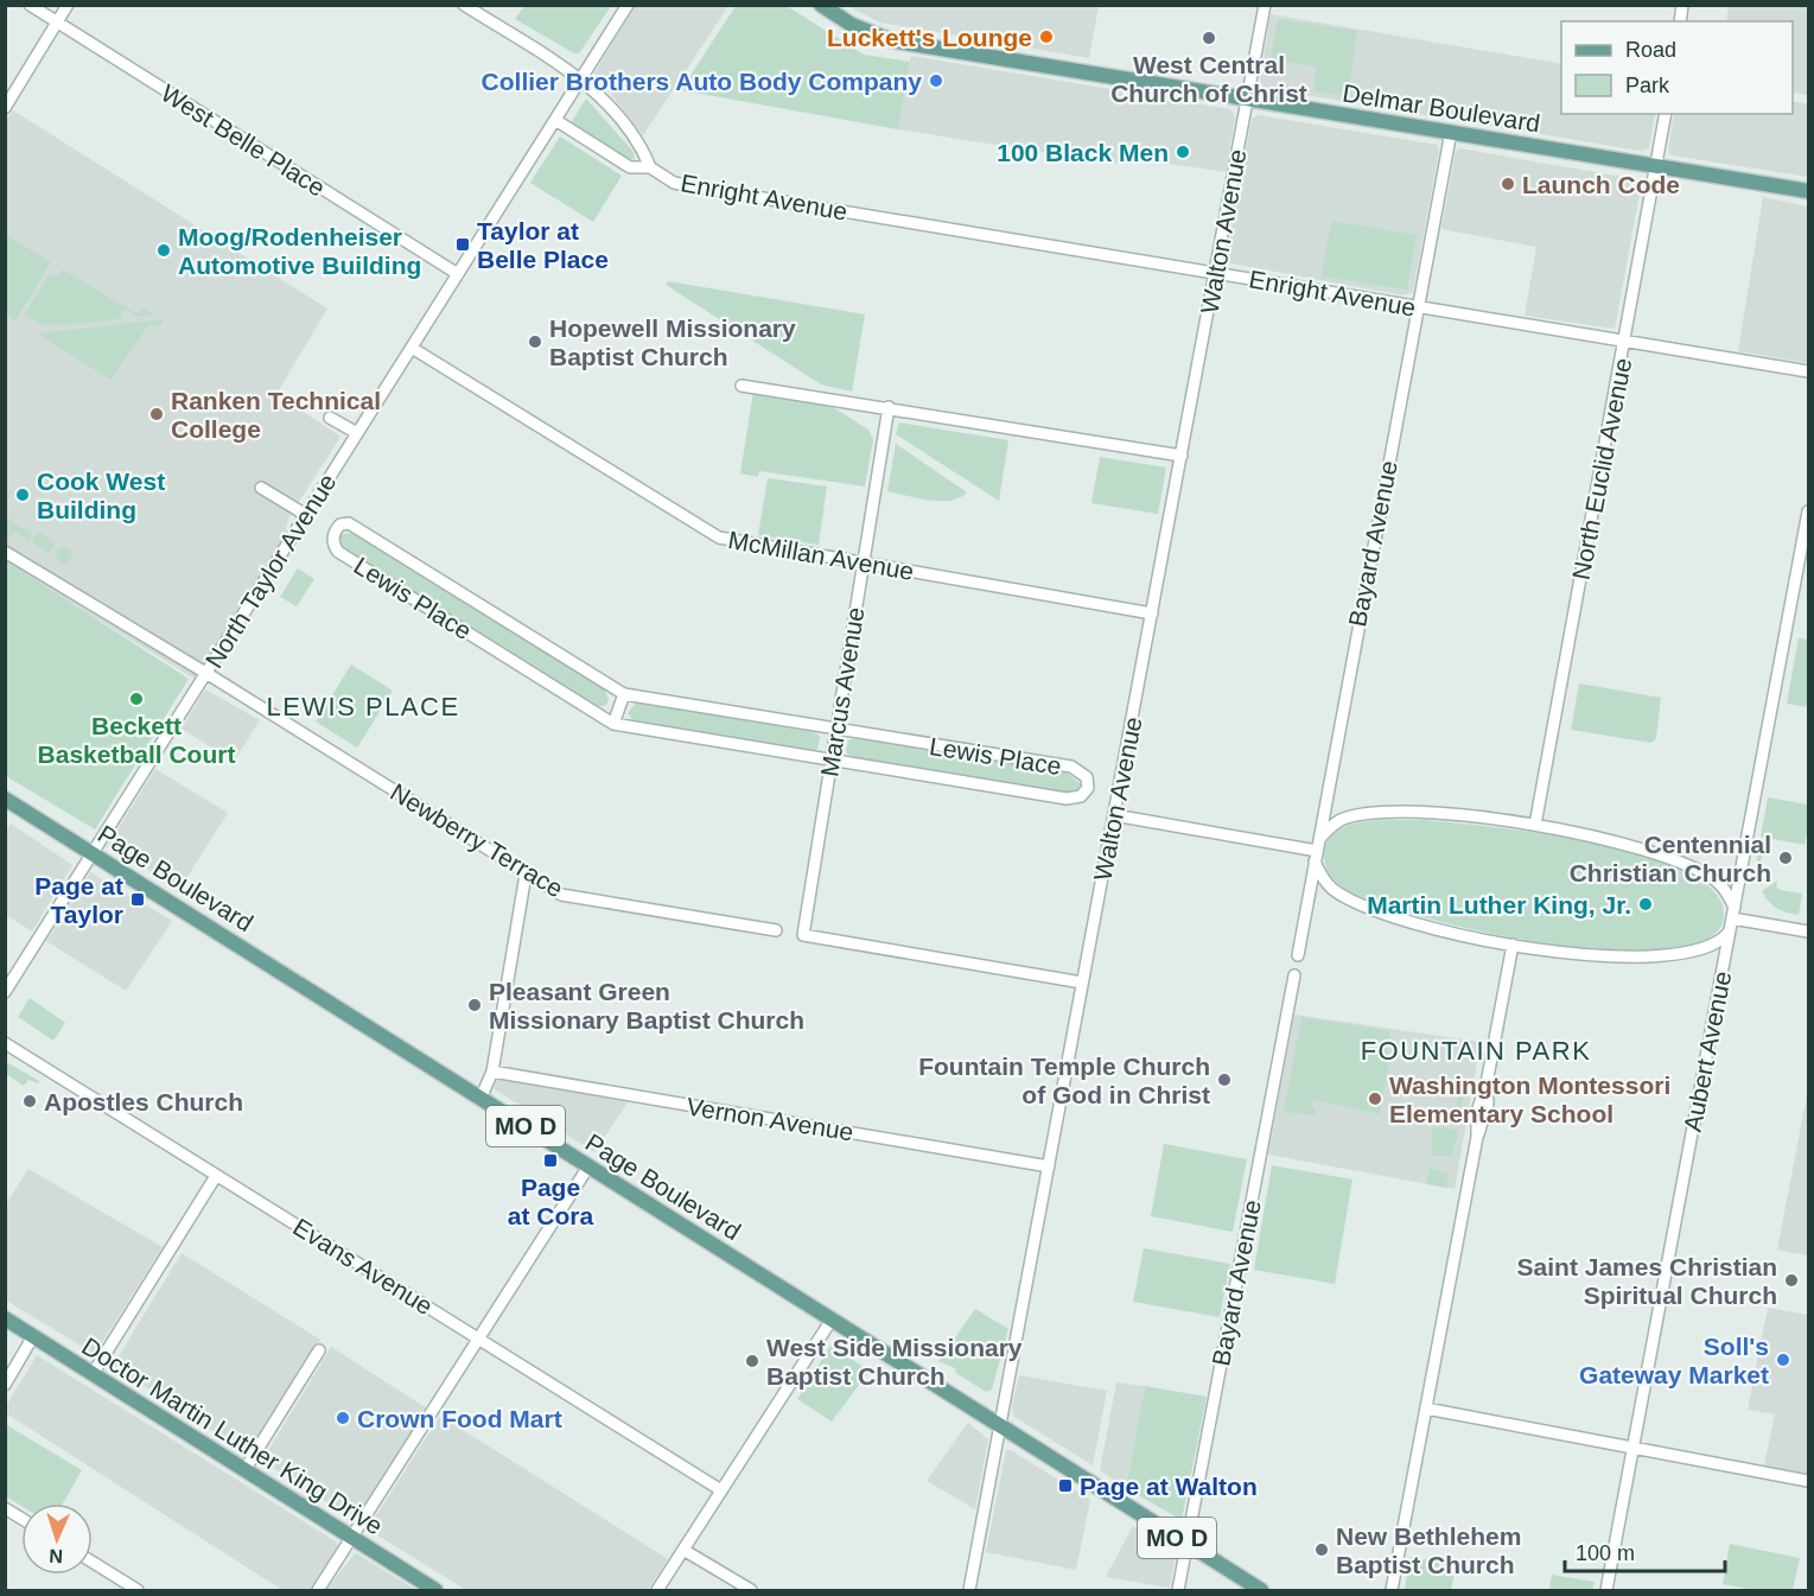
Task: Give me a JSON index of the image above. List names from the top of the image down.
{
  "streets": {
    "main road": [
      "Delmar Boulevard",
      "Page Boulevard",
      "MO D",
      "Doctor Martin Luther King Drive"
    ],
    "street": [
      "West Belle Place",
      "Enright Avenue",
      "Walton Avenue",
      "North Euclid Avenue",
      "Bayard Avenue",
      "McMillan Avenue",
      "North Taylor Avenue",
      "Lewis Place",
      "Marcus Avenue",
      "Newberry Terrace",
      "Aubert Avenue",
      "Vernon Avenue",
      "Evans Avenue"
    ]
  },
  "crossings": [
    ["Delmar Boulevard", "Walton Avenue"],
    ["Delmar Boulevard", "North Euclid Avenue"],
    ["Delmar Boulevard", "Bayard Avenue"],
    ["West Belle Place", "North Taylor Avenue"],
    ["Enright Avenue", "Walton Avenue"],
    ["Enright Avenue", "North Euclid Avenue"],
    ["Enright Avenue", "Bayard Avenue"],
    ["Enright Avenue", "North Taylor Avenue"],
    ["Walton Avenue", "McMillan Avenue"],
    ["Walton Avenue", "Marcus Avenue"],
    ["Walton Avenue", "Page Boulevard"],
    ["Walton Avenue", "Vernon Avenue"],
    ["Bayard Avenue", "Page Boulevard"],
    ["McMillan Avenue", "North Taylor Avenue"],
    ["McMillan Avenue", "Marcus Avenue"],
    ["North Taylor Avenue", "Newberry Terrace"],
    ["North Taylor Avenue", "Page Boulevard"],
    ["Lewis Place", "Marcus Avenue"]
  ],
  "districts": ["LEWIS PLACE", "FOUNTAIN PARK"],
  "places": {
    "other": [
      "Luckett's Lounge",
      "West Central Church of Christ",
      "Collier Brothers Auto Body Company",
      "100 Black Men",
      "Launch Code",
      "Moog/Rodenheiser Automotive Building",
      "Hopewell Missionary Baptist Church",
      "Ranken Technical College",
      "Cook West Building",
      "Beckett Basketball Court",
      "Centennial Christian Church",
      "Martin Luther King, Jr.",
      "Pleasant Green Missionary Baptist Church",
      "Fountain Temple Church of God in Christ",
      "Washington Montessori Elementary School",
      "Apostles Church",
      "Saint James Christian Spiritual Church",
      "Soll's Gateway Market",
      "West Side Missionary Baptist Church",
      "Crown Food Mart",
      "New Bethlehem Baptist Church"
    ],
    "transit": [
      "Taylor at Belle Place",
      "Page at Taylor",
      "Page at Cora",
      "Page at Walton"
    ]
  },
  "legend": ["Road", "Park"],
  "scale_bar": "100 m",
  "north": "bottom"
}
